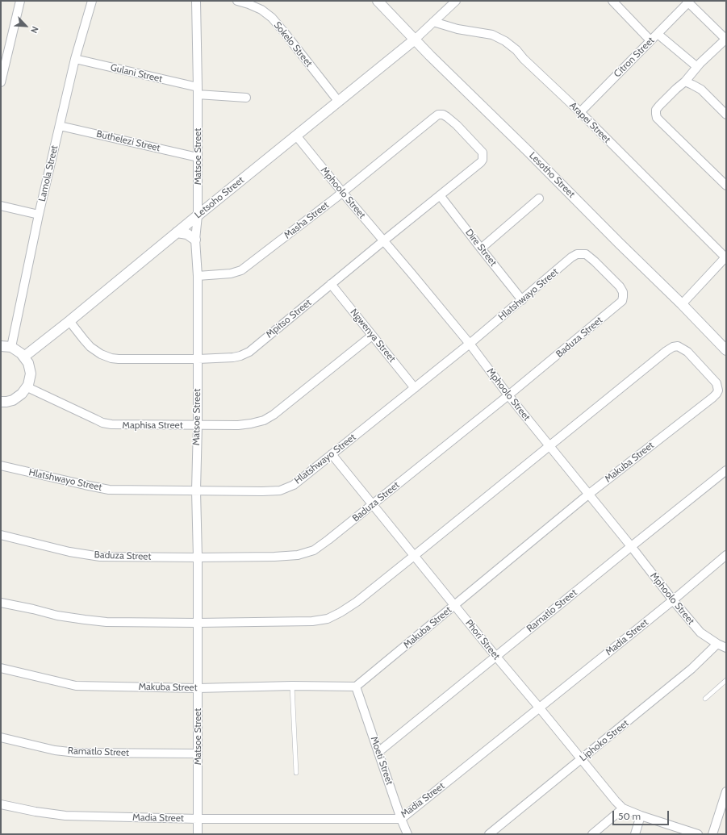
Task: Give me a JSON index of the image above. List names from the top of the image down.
{
  "streets": {
    "street": [
      "Sokelo Street",
      "Citron Street",
      "Gulani Street",
      "Arapei Street",
      "Buthelezi Street",
      "Matsoe Street",
      "Lamola Street",
      "Lesotho Street",
      "Mphoolo Street",
      "Letsoho Street",
      "Masha Street",
      "Dire Street",
      "Hlatshwayo Street",
      "Mpitso Street",
      "Ngwenya Street",
      "Baduza Street",
      "Maphisa Street",
      "Makuba Street",
      "Ramatlo Street",
      "Madia Street",
      "Phori Street",
      "Liphoko Street",
      "Moeti Street"
    ]
  },
  "crossings": [
    ["Sokelo Street", "Letsoho Street"],
    ["Citron Street", "Arapei Street"],
    ["Gulani Street", "Matsoe Street"],
    ["Gulani Street", "Lamola Street"],
    ["Buthelezi Street", "Matsoe Street"],
    ["Buthelezi Street", "Lamola Street"],
    ["Matsoe Street", "Letsoho Street"],
    ["Matsoe Street", "Masha Street"],
    ["Matsoe Street", "Hlatshwayo Street"],
    ["Matsoe Street", "Mpitso Street"],
    ["Matsoe Street", "Baduza Street"],
    ["Matsoe Street", "Maphisa Street"],
    ["Matsoe Street", "Makuba Street"],
    ["Matsoe Street", "Ramatlo Street"],
    ["Matsoe Street", "Madia Street"],
    ["Lesotho Street", "Letsoho Street"],
    ["Mphoolo Street", "Letsoho Street"],
    ["Mphoolo Street", "Masha Street"],
    ["Mphoolo Street", "Hlatshwayo Street"],
    ["Mphoolo Street", "Mpitso Street"],
    ["Mphoolo Street", "Baduza Street"],
    ["Mphoolo Street", "Makuba Street"],
    ["Mphoolo Street", "Ramatlo Street"],
    ["Mphoolo Street", "Madia Street"],
    ["Mphoolo Street", "Liphoko Street"],
    ["Letsoho Street", "Mpitso Street"],
    ["Masha Street", "Mpitso Street"],
    ["Dire Street", "Hlatshwayo Street"],
    ["Dire Street", "Mpitso Street"],
    ["Hlatshwayo Street", "Ngwenya Street"],
    ["Hlatshwayo Street", "Baduza Street"],
    ["Hlatshwayo Street", "Phori Street"],
    ["Mpitso Street", "Ngwenya Street"],
    ["Ngwenya Street", "Maphisa Street"],
    ["Baduza Street", "Phori Street"],
    ["Makuba Street", "Phori Street"],
    ["Makuba Street", "Moeti Street"],
    ["Ramatlo Street", "Phori Street"],
    ["Ramatlo Street", "Moeti Street"],
    ["Madia Street", "Phori Street"],
    ["Madia Street", "Moeti Street"],
    ["Phori Street", "Liphoko Street"]
  ],
  "scale_bar": "50 m",
  "north": "bottom right"
}
